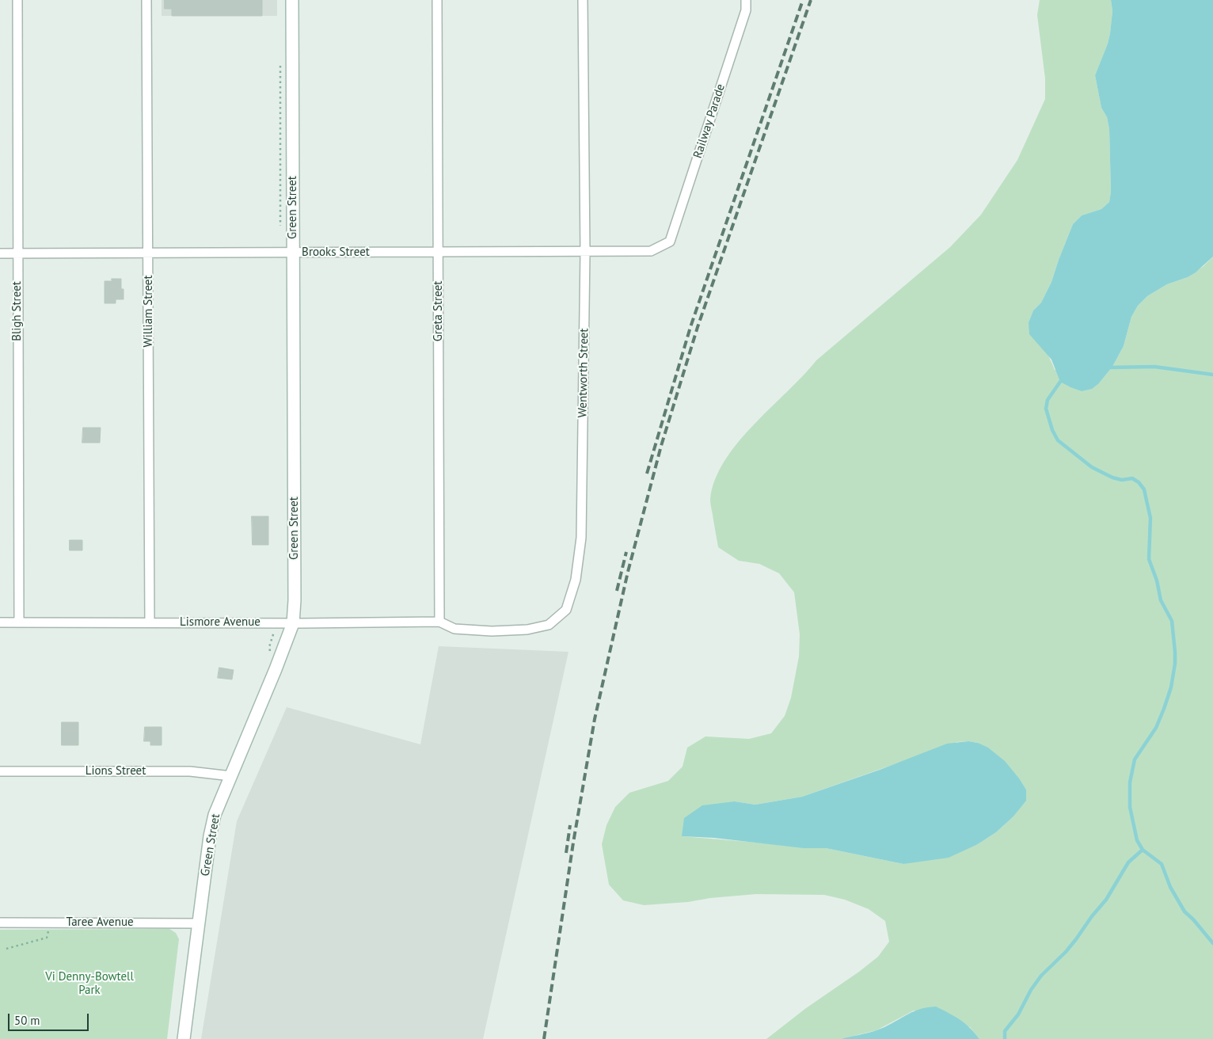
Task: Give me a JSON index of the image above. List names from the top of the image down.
{
  "streets": {
    "street": [
      "Railway Parade",
      "Green Street",
      "Brooks Street",
      "Bligh Street",
      "William Street",
      "Greta Street",
      "Wentworth Street",
      "Lismore Avenue",
      "Lions Street",
      "Taree Avenue"
    ]
  },
  "crossings": [
    ["Railway Parade", "Brooks Street"],
    ["Green Street", "Brooks Street"],
    ["Green Street", "Lismore Avenue"],
    ["Green Street", "Lions Street"],
    ["Green Street", "Taree Avenue"],
    ["Brooks Street", "Bligh Street"],
    ["Brooks Street", "William Street"],
    ["Brooks Street", "Greta Street"],
    ["Brooks Street", "Wentworth Street"],
    ["Bligh Street", "Lismore Avenue"],
    ["William Street", "Lismore Avenue"],
    ["Greta Street", "Wentworth Street"],
    ["Greta Street", "Lismore Avenue"],
    ["Wentworth Street", "Lismore Avenue"]
  ],
  "parks": ["Vi Denny-Bowtell Park"],
  "scale_bar": "50 m"
}
